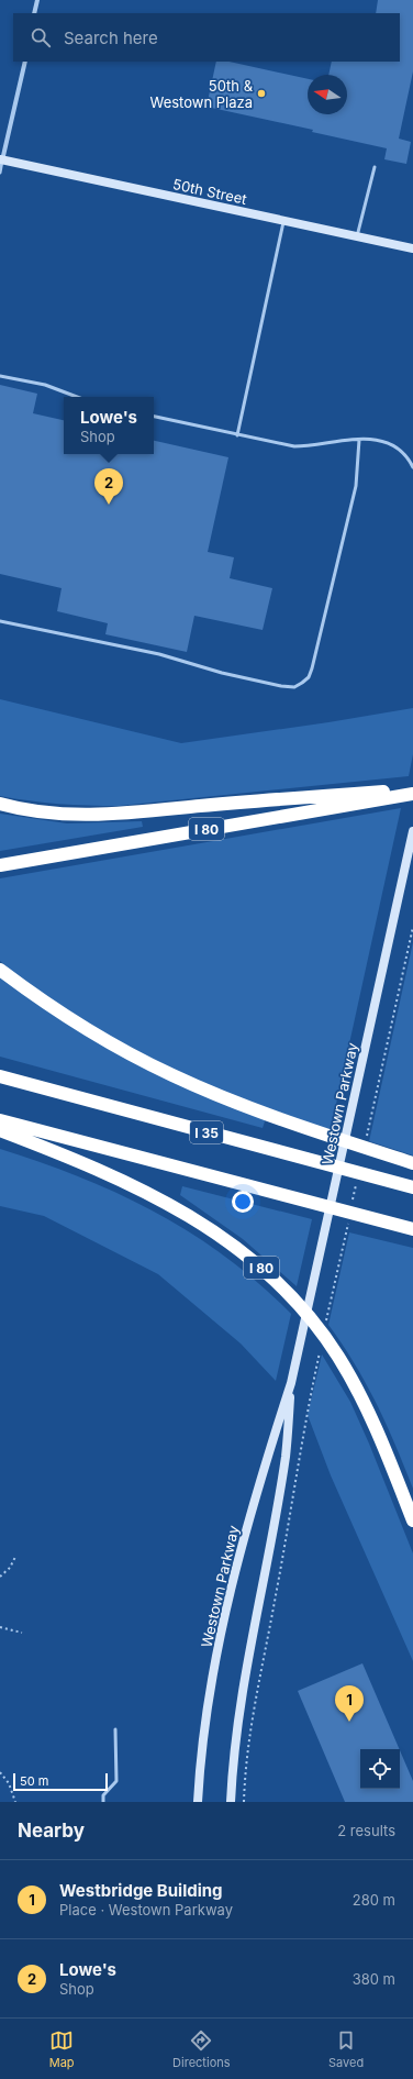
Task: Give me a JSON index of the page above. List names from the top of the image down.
{
  "streets": {
    "highway": ["I 80", "I 35"],
    "street": ["50th Street", "Westown Parkway"]
  },
  "places": ["50th & Westown Plaza"],
  "scale_bar": "50 m",
  "north": "left",
  "page": {
    "search": "Search here",
    "popup": ["Lowe's", "Shop"],
    "pins": ["2", "1"],
    "scale": "50 m",
    "heading": ["Nearby", "2 results"],
    "list": [
      {
        "mark": "1",
        "name": "Westbridge Building",
        "note": "Place · Westown Parkway",
        "value": "280 m"
      },
      {
        "mark": "2",
        "name": "Lowe's",
        "note": "Shop",
        "value": "380 m"
      }
    ],
    "nav": ["Map", "Directions", "Saved"]
  }
}
